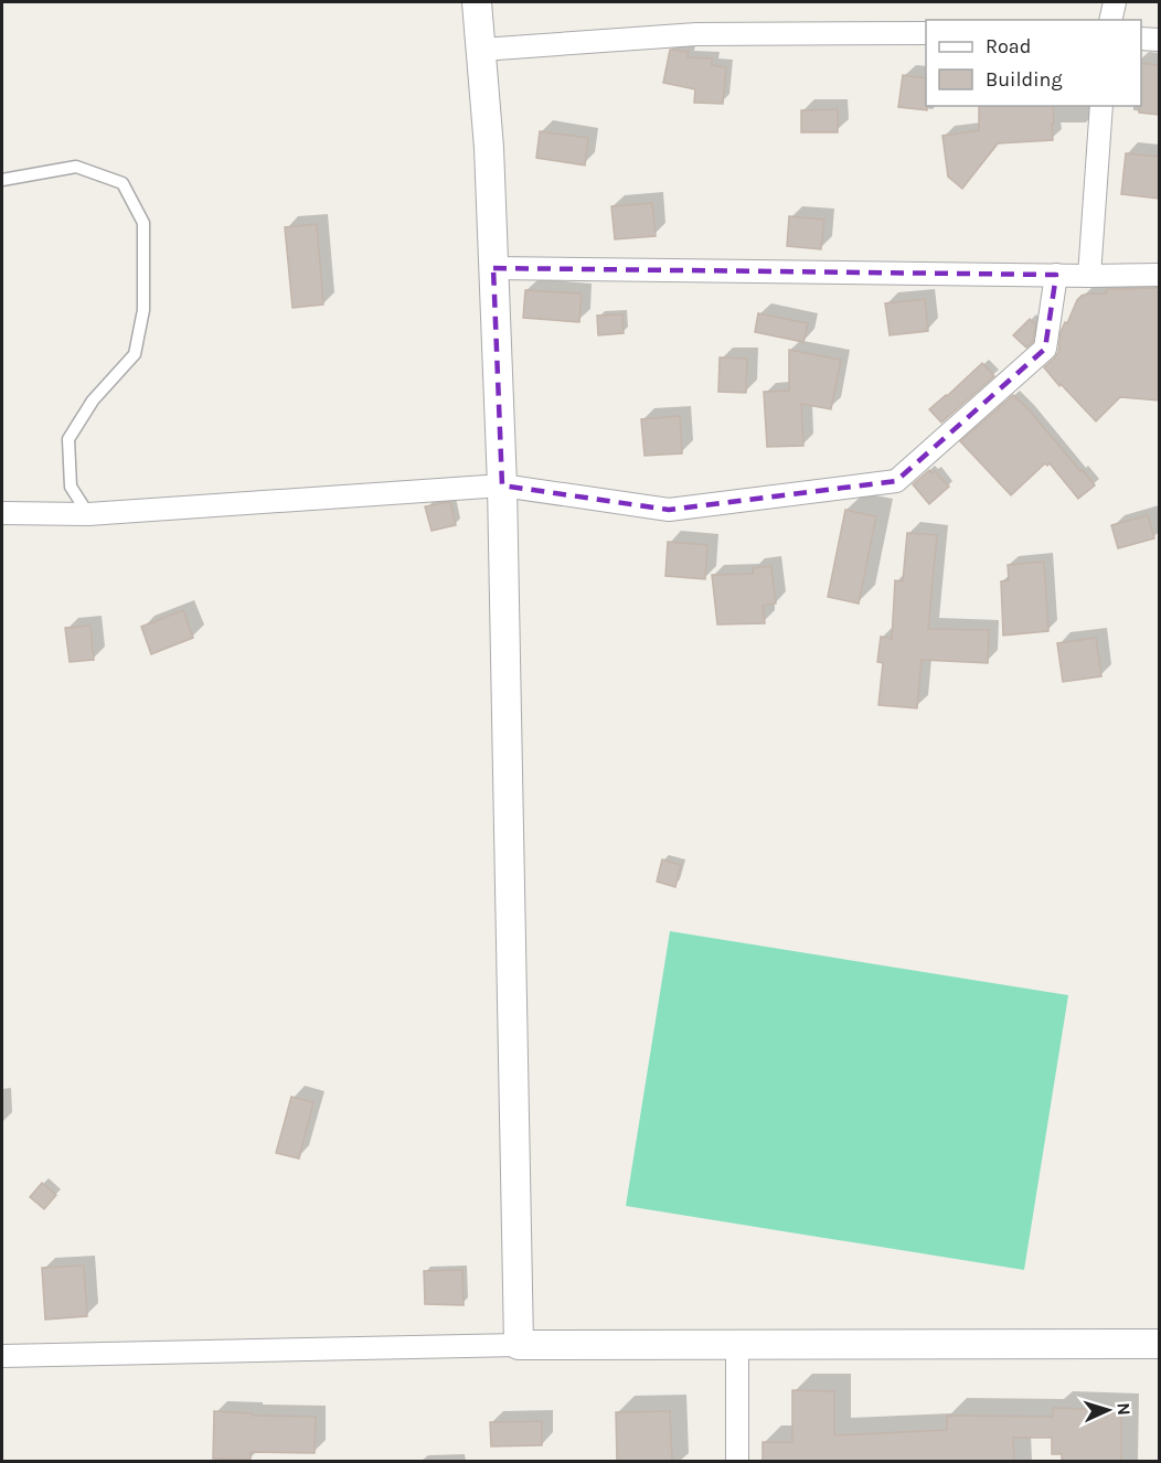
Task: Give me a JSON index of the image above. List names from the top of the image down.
{
  "legend": ["Road", "Building"],
  "north": "right"
}
